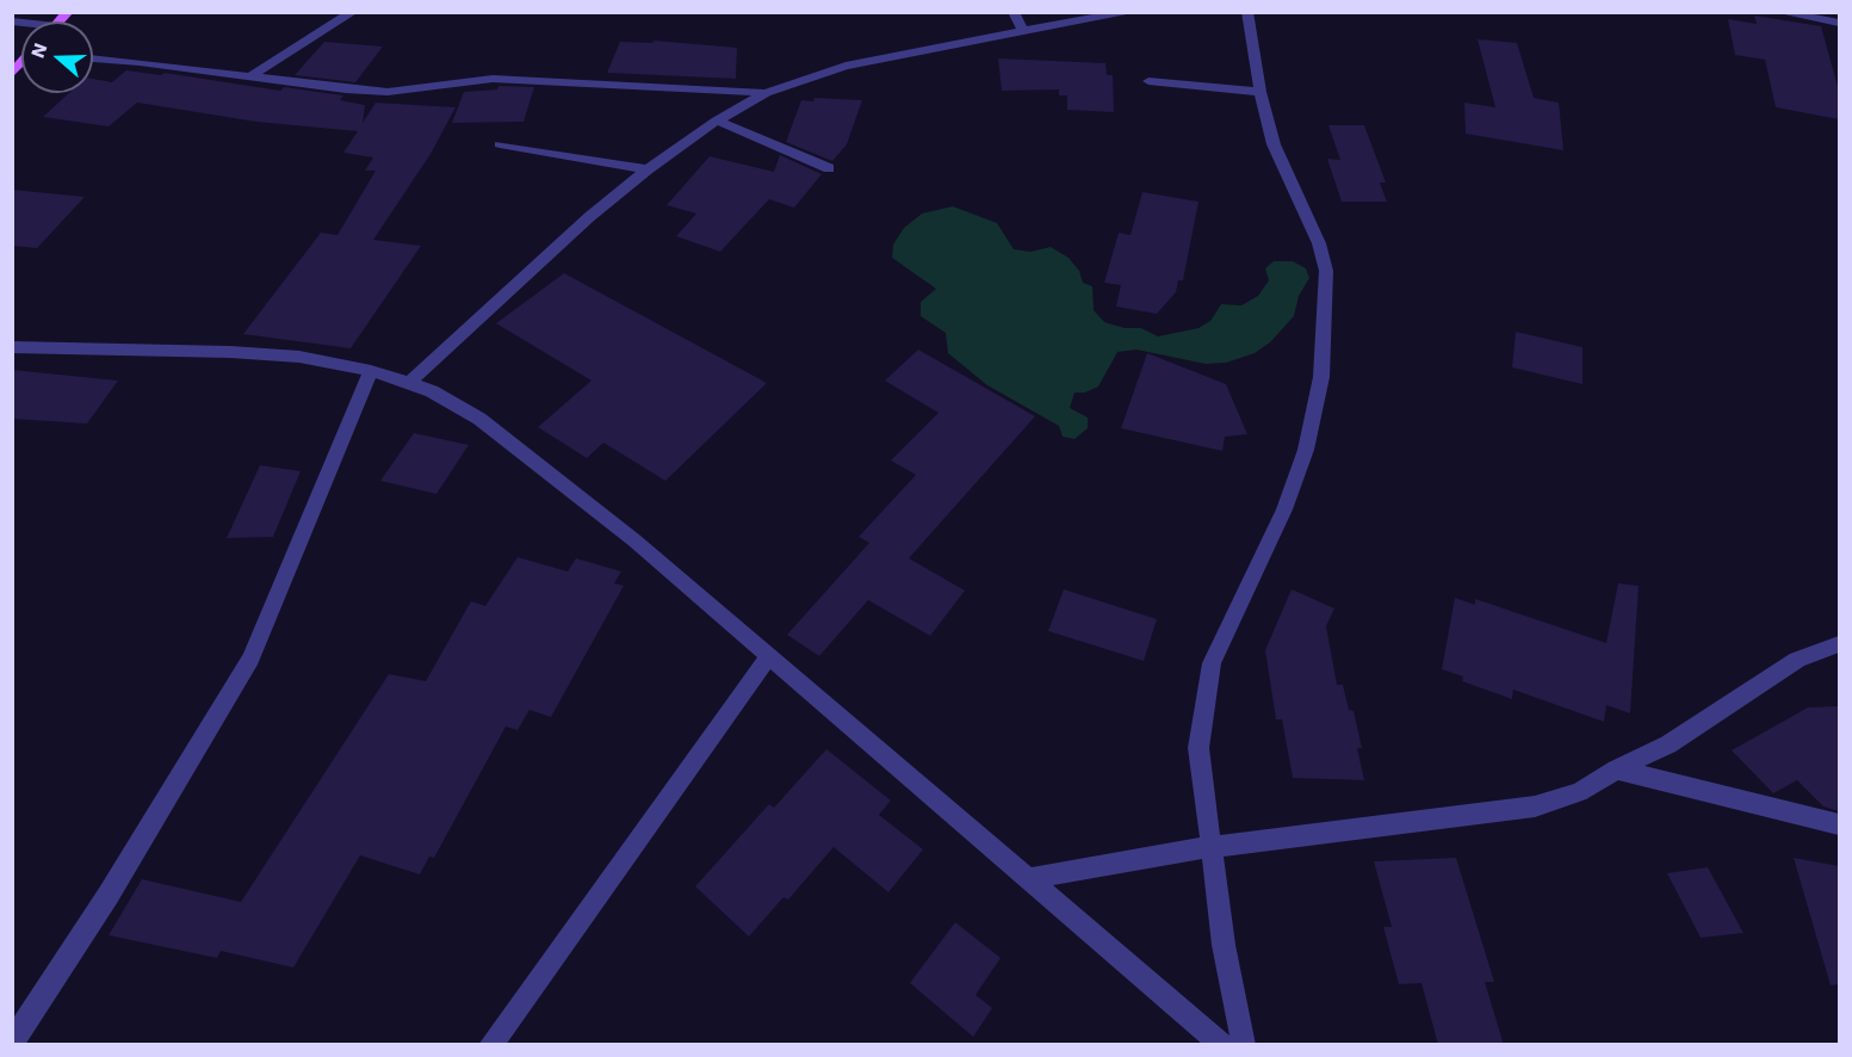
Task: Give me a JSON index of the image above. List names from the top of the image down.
{
  "north": "left"
}
